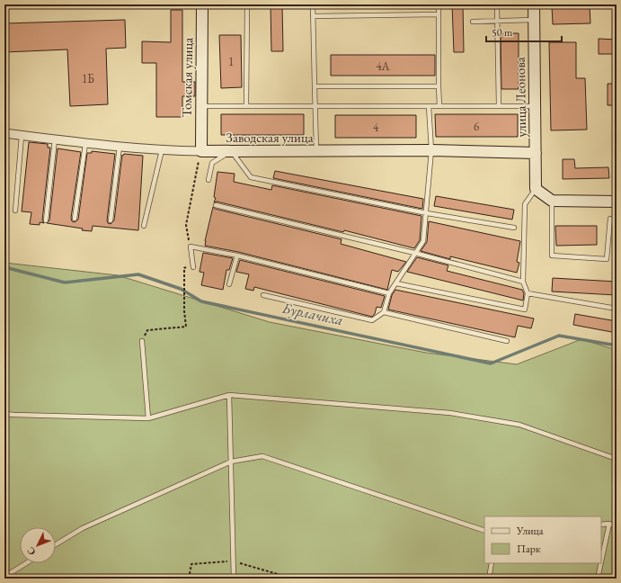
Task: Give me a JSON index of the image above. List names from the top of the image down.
{
  "streets": {
    "street": ["Томская улица", "улица Леонова", "Заводская улица"]
  },
  "crossings": [
    ["Томская улица", "Заводская улица"],
    ["улица Леонова", "Заводская улица"]
  ],
  "water": ["Бурлачиха"],
  "house_numbers": [
    "1",
    "4А",
    "1Б",
    "6",
    "4"
  ],
  "legend": ["Улица", "Парк"],
  "scale_bar": "50 m",
  "north": "bottom left"
}
